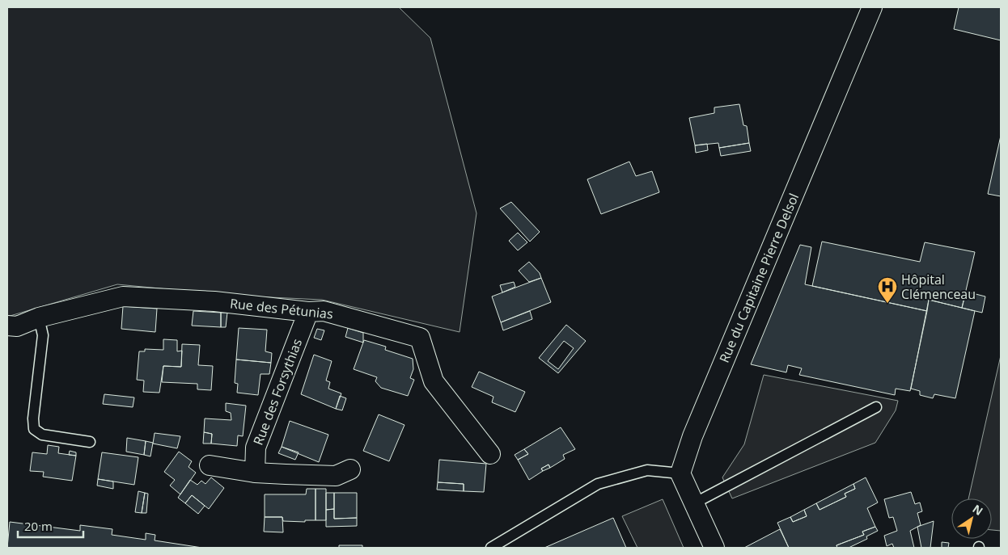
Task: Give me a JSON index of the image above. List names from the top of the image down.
{
  "streets": {
    "street": ["Rue du Capitaine Pierre Delsol", "Rue des Pétunias", "Rue des Forsythias"]
  },
  "crossings": [
    ["Rue des Pétunias", "Rue des Forsythias"]
  ],
  "places": {
    "hospital": ["Hôpital Clémenceau"]
  },
  "scale_bar": "20 m",
  "north": "top right"
}
